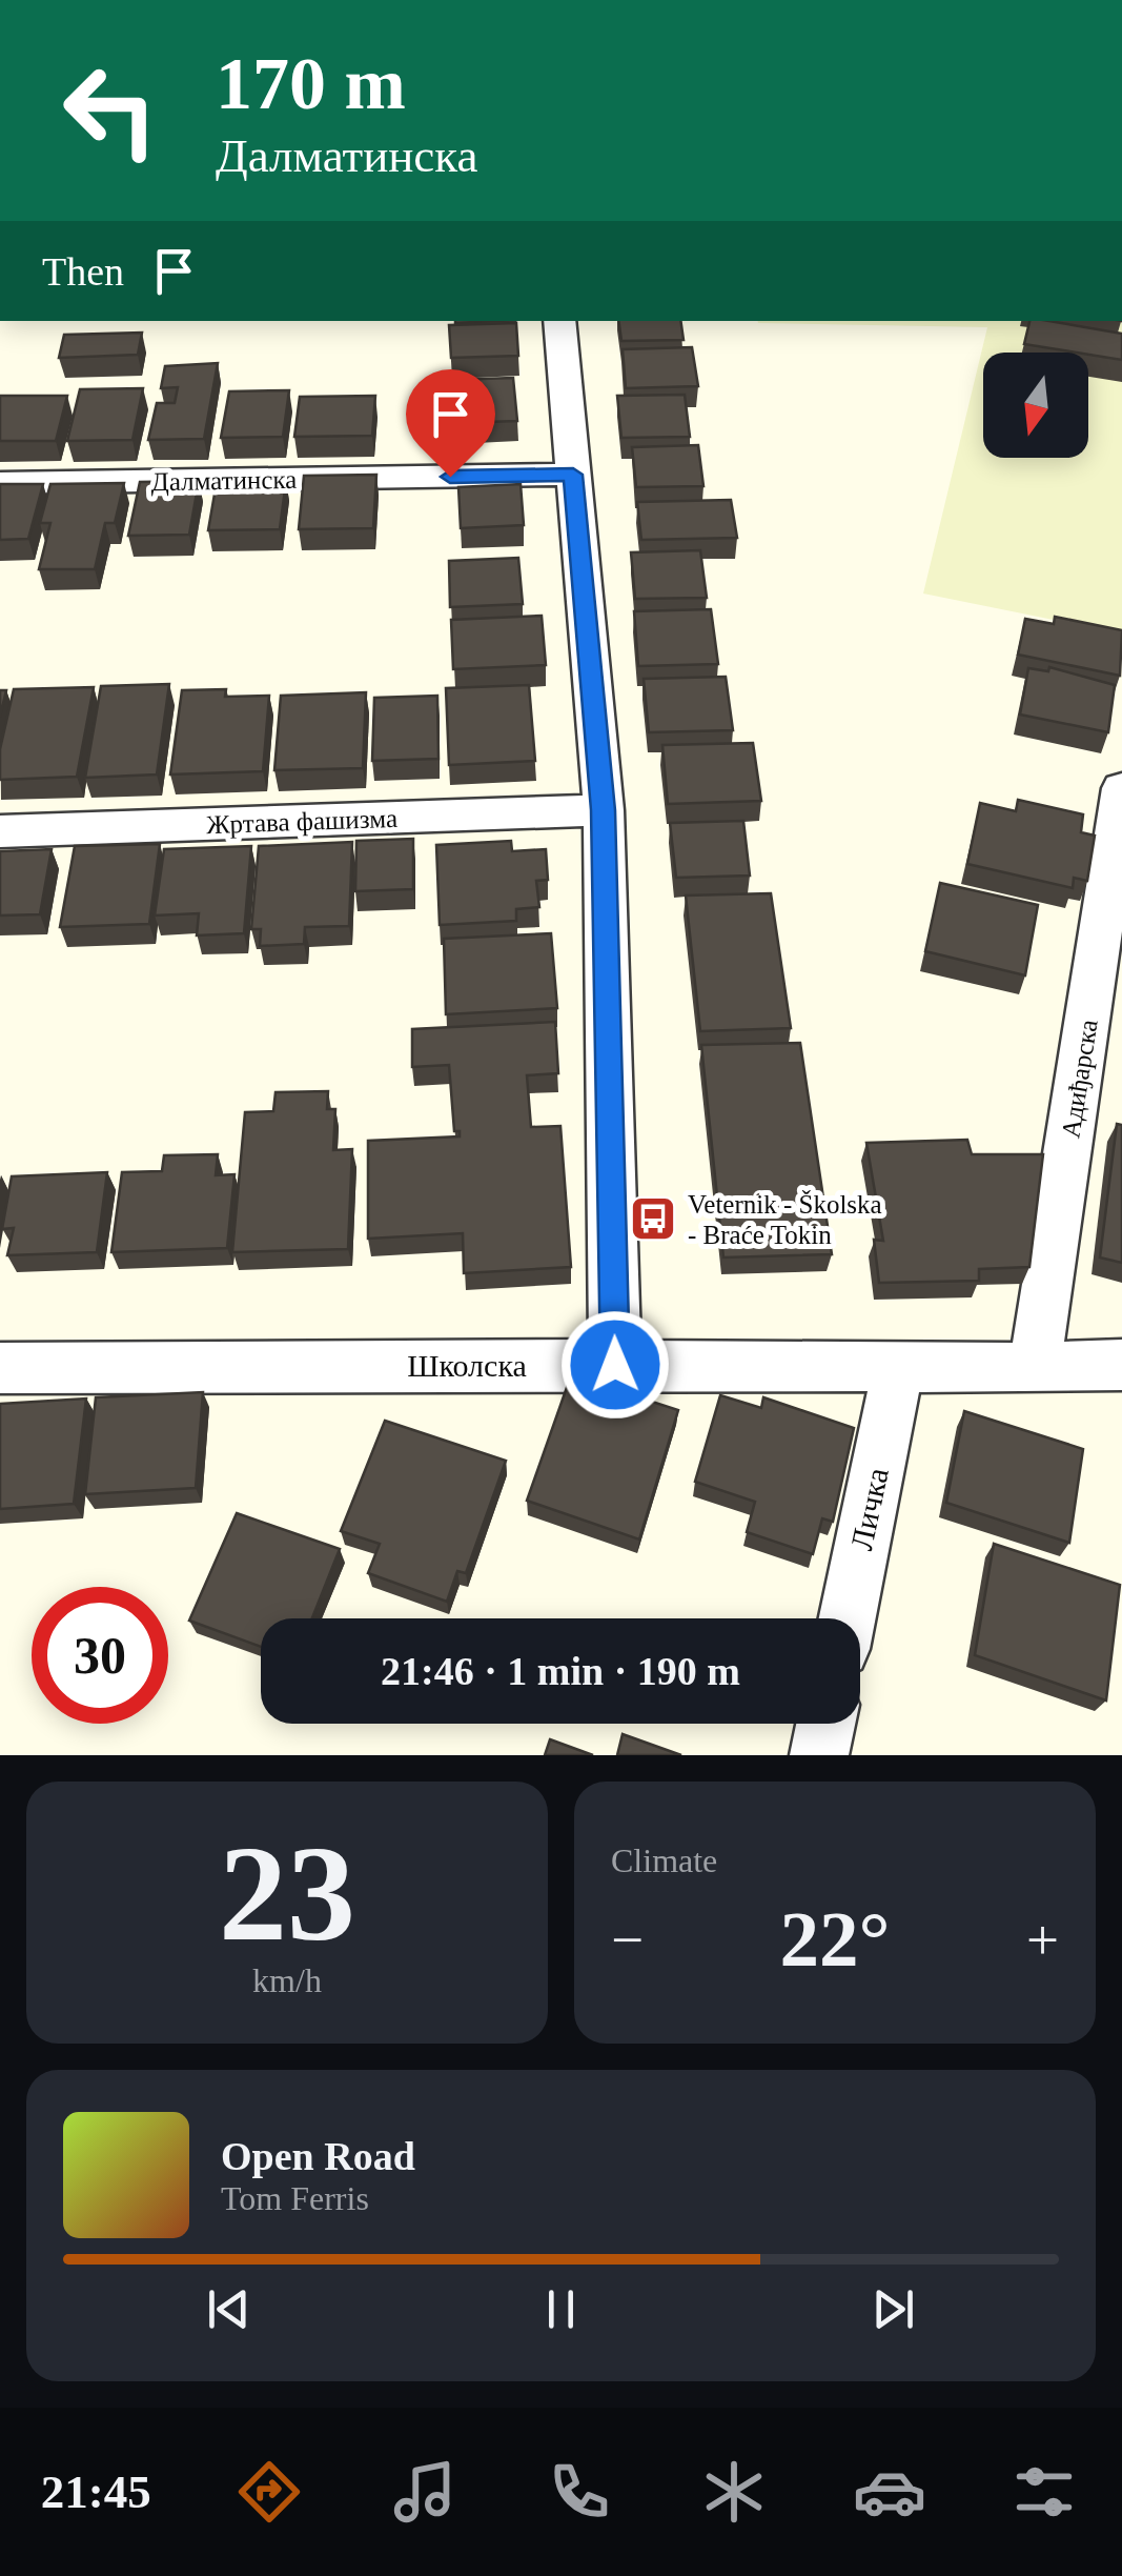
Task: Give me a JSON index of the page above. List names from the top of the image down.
{
  "streets": {
    "street": [
      "Далматинска",
      "Жртава фашизма",
      "Адиђарска",
      "Школска",
      "Личка"
    ]
  },
  "crossings": [
    ["Адиђарска", "Школска"],
    ["Школска", "Личка"]
  ],
  "places": {
    "bus stop": ["Veternik - Školska - Braće Tokin"]
  },
  "north": "bottom",
  "page": {
    "turn": ["170 m", "Далматинска"],
    "then": "Then",
    "limit": "30",
    "trip": "21:46 · 1 min · 190 m",
    "tile": [
      ["23", "km/h"],
      "Climate"
    ],
    "heat": ["−", "22°", "+"],
    "song": ["Open Road", "Tom Ferris"],
    "tabs": "21:45"
  }
}
